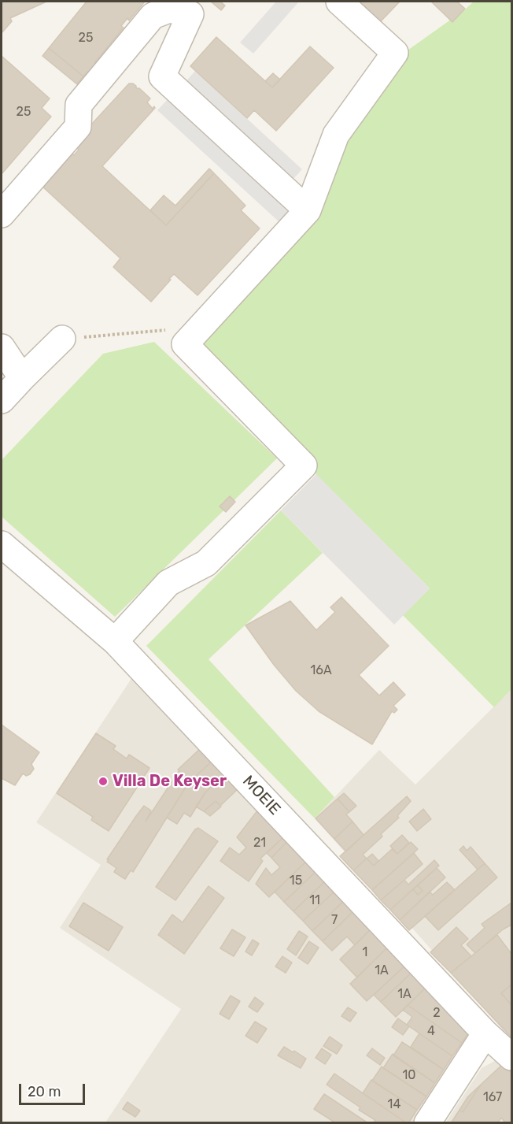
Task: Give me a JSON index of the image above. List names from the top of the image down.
{
  "streets": {
    "street": ["MOEIE"]
  },
  "places": ["Villa De Keyser"],
  "house_numbers": [
    "25",
    "25",
    "16A",
    "21",
    "15",
    "11",
    "7",
    "1",
    "1A",
    "1A",
    "2",
    "4",
    "10",
    "167",
    "14"
  ],
  "scale_bar": "20 m"
}
